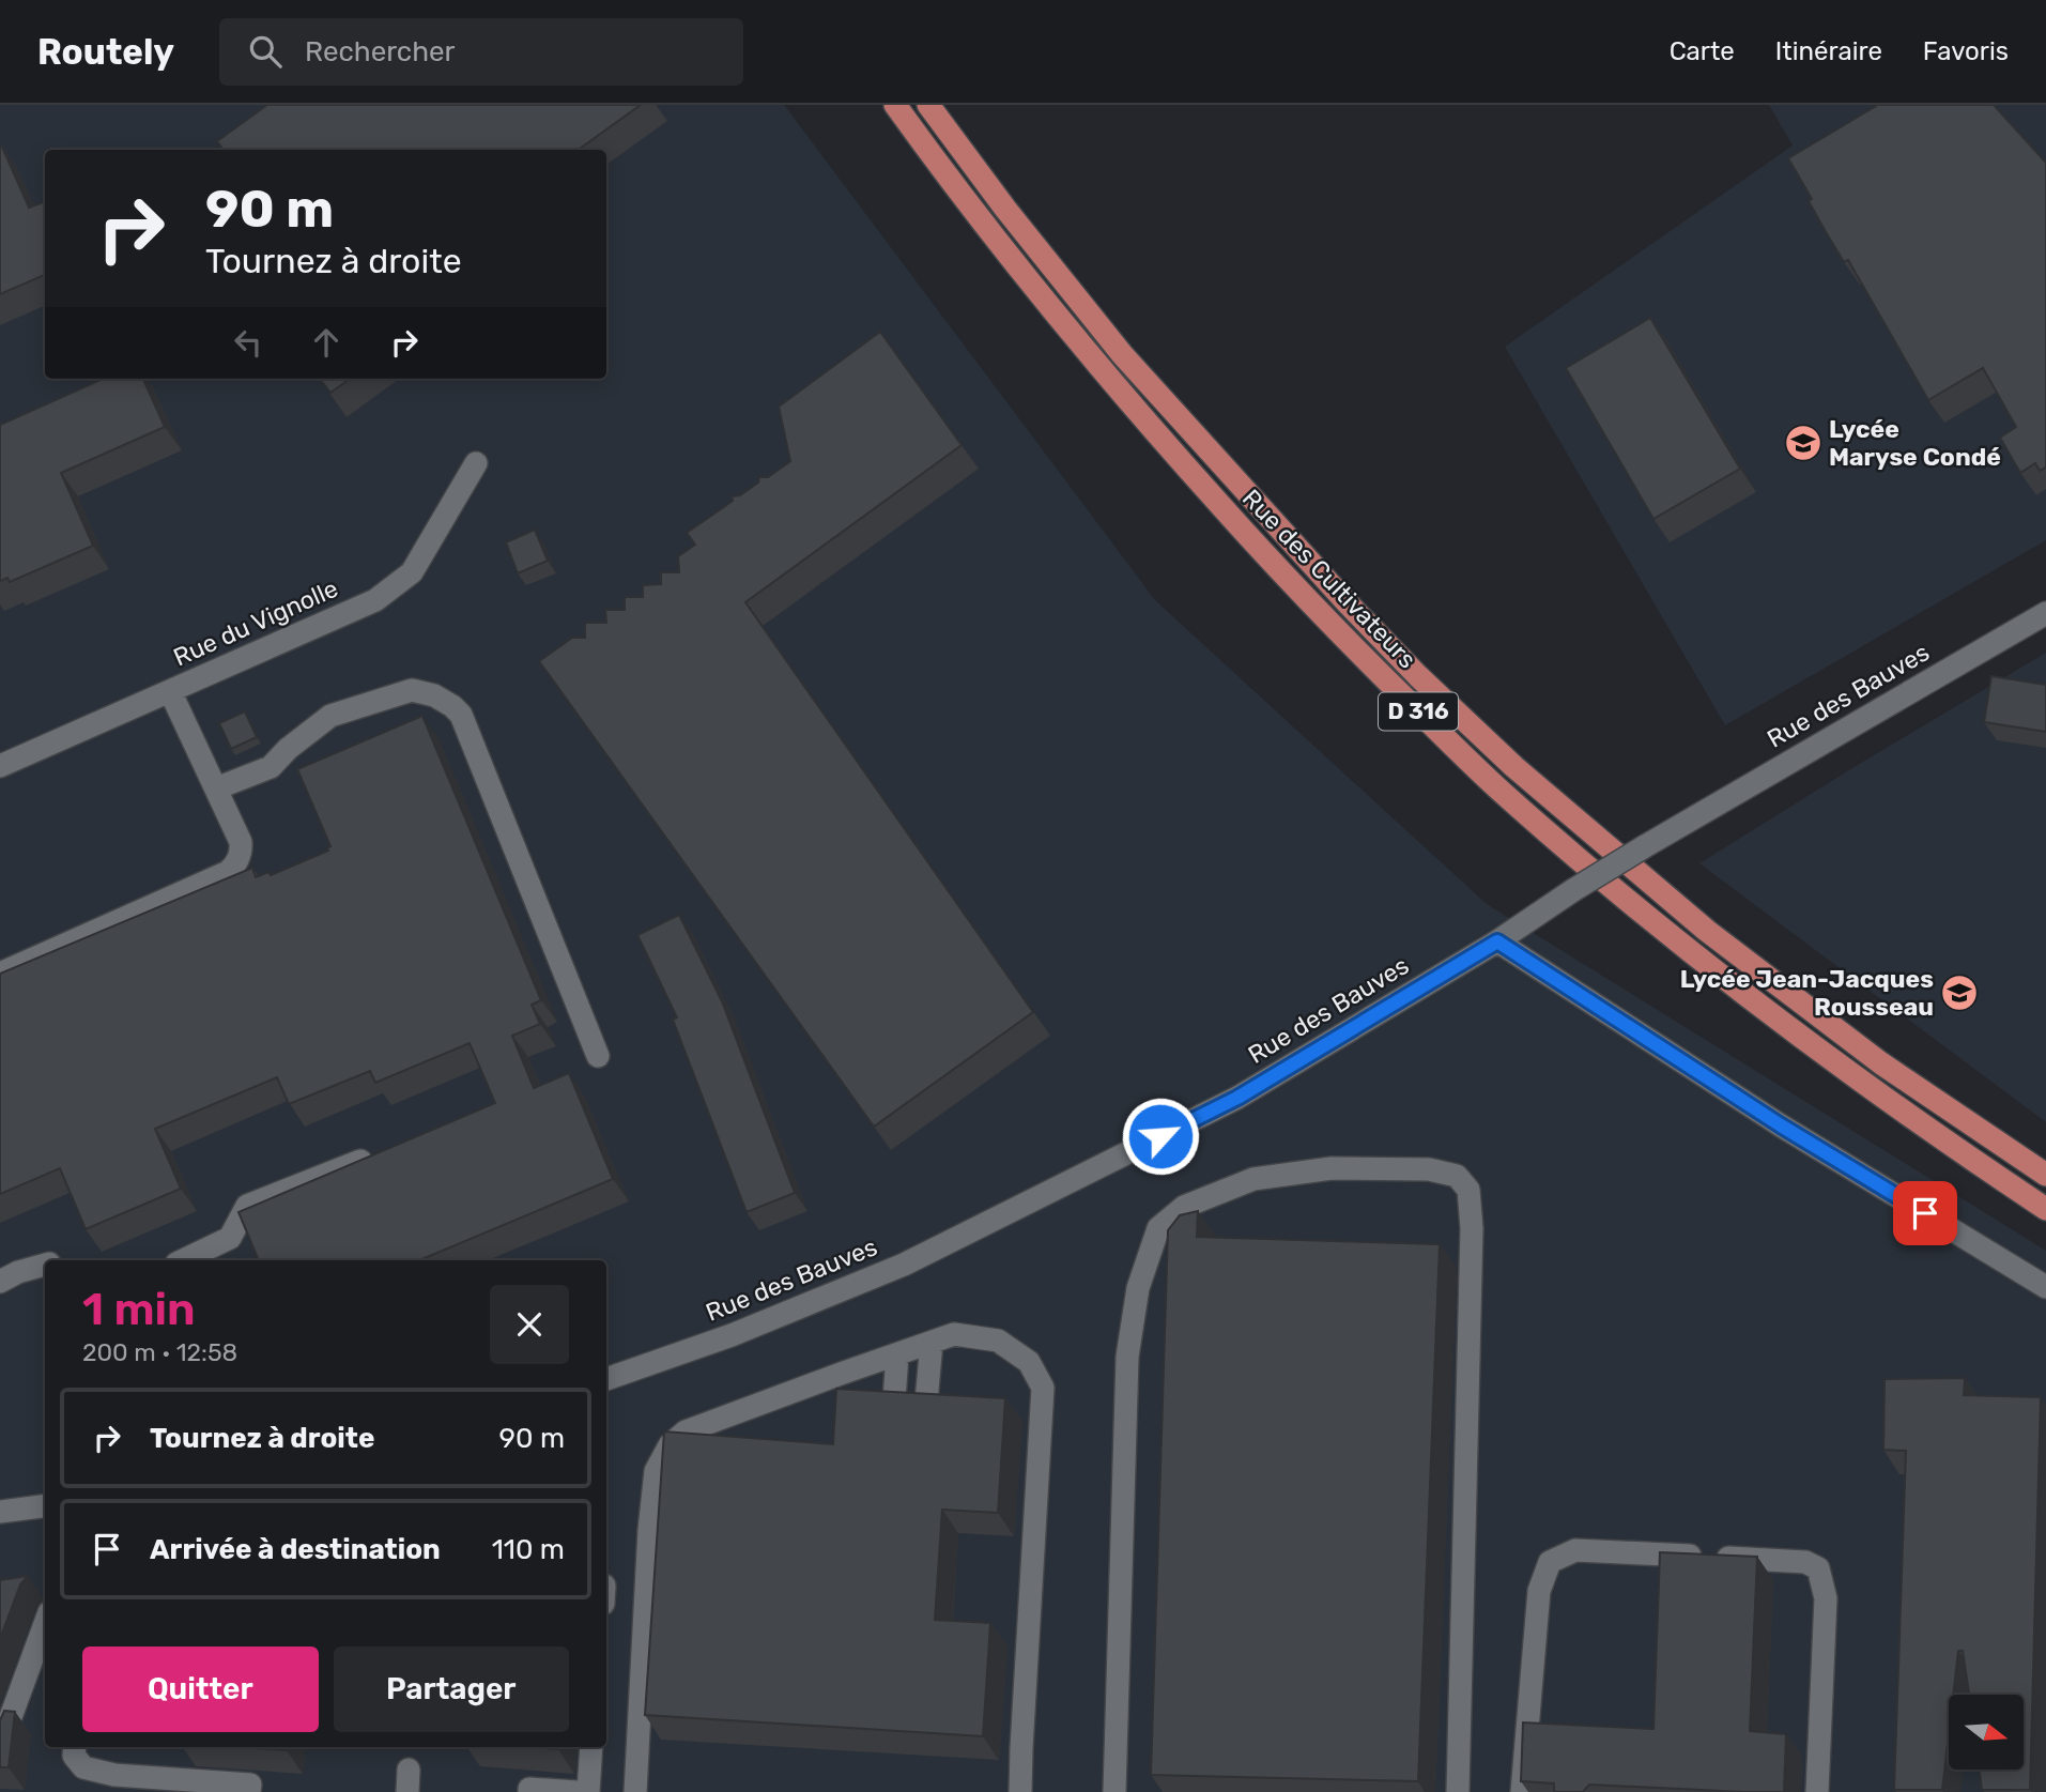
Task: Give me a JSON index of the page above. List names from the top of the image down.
{
  "streets": {
    "main road": ["Rue des Cultivateurs", "D 316"],
    "street": ["Rue du Vignolle", "Rue des Bauves"]
  },
  "places": {
    "school or university": ["Lycée Maryse Condé", "Lycée Jean-Jacques Rousseau"]
  },
  "north": "right",
  "page": {
    "header": "Routely",
    "search": "Rechercher",
    "nav": ["Carte", "Itinéraire", "Favoris"],
    "turn": ["90 m", "Tournez à droite"],
    "heading": ["1 min", "200 m · 12:58"],
    "list": [
      {
        "name": "Tournez à droite",
        "value": "90 m"
      },
      {
        "name": "Arrivée à destination",
        "value": "110 m"
      }
    ],
    "buttons": ["Quitter", "Partager"]
  }
}
